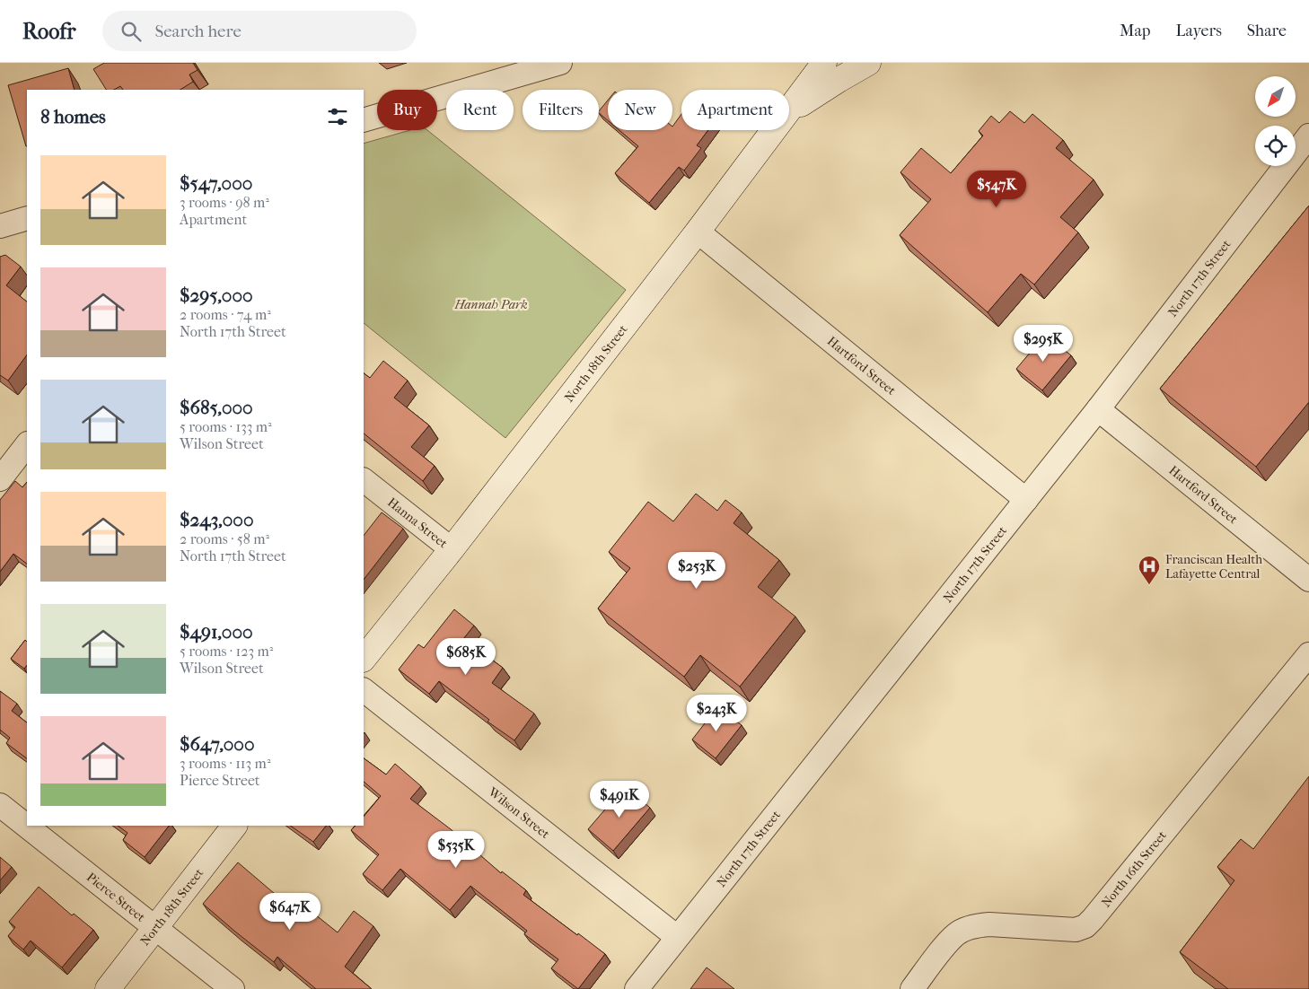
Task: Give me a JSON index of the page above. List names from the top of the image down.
{
  "streets": {
    "main road": ["North 18th Street"],
    "street": [
      "North 17th Street",
      "Hartford Street",
      "Hanna Street",
      "Wilson Street",
      "North 16th Street",
      "Pierce Street"
    ]
  },
  "crossings": [
    ["North 17th Street", "Hartford Street"],
    ["North 17th Street", "Wilson Street"],
    ["North 18th Street", "Hartford Street"],
    ["North 18th Street", "Hanna Street"],
    ["North 18th Street", "Pierce Street"]
  ],
  "parks": ["Hannah Park"],
  "places": {
    "hospital": ["Franciscan Health Lafayette Central"]
  },
  "north": "bottom left",
  "page": {
    "header": "Roofr",
    "search": "Search here",
    "nav": ["Map", "Layers", "Share"],
    "chip": [
      "Buy",
      "Rent",
      "Filters",
      "New",
      "Apartment"
    ],
    "heading": "8 homes",
    "list": [
      {
        "name": "$547,000",
        "note": "3 rooms · 98 m² · Apartment"
      },
      {
        "name": "$295,000",
        "note": "2 rooms · 74 m² · North 17th Street"
      },
      {
        "name": "$685,000",
        "note": "5 rooms · 133 m² · Wilson Street"
      },
      {
        "name": "$243,000",
        "note": "2 rooms · 58 m² · North 17th Street"
      },
      {
        "name": "$491,000",
        "note": "5 rooms · 123 m² · Wilson Street"
      },
      {
        "name": "$647,000",
        "note": "3 rooms · 113 m² · Pierce Street"
      }
    ],
    "price": [
      "$547K",
      "$295K",
      "$253K",
      "$685K",
      "$243K",
      "$491K",
      "$535K",
      "$647K"
    ]
  }
}
